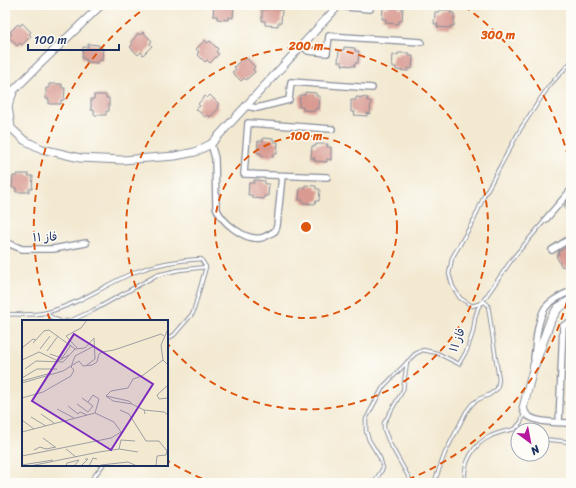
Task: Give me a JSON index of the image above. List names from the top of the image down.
{
  "streets": {
    "street": ["فاز ۱۱"]
  },
  "scale_bar": "100 m",
  "north": "bottom right",
  "rings": ["300 m", "200 m", "100 m"]
}
